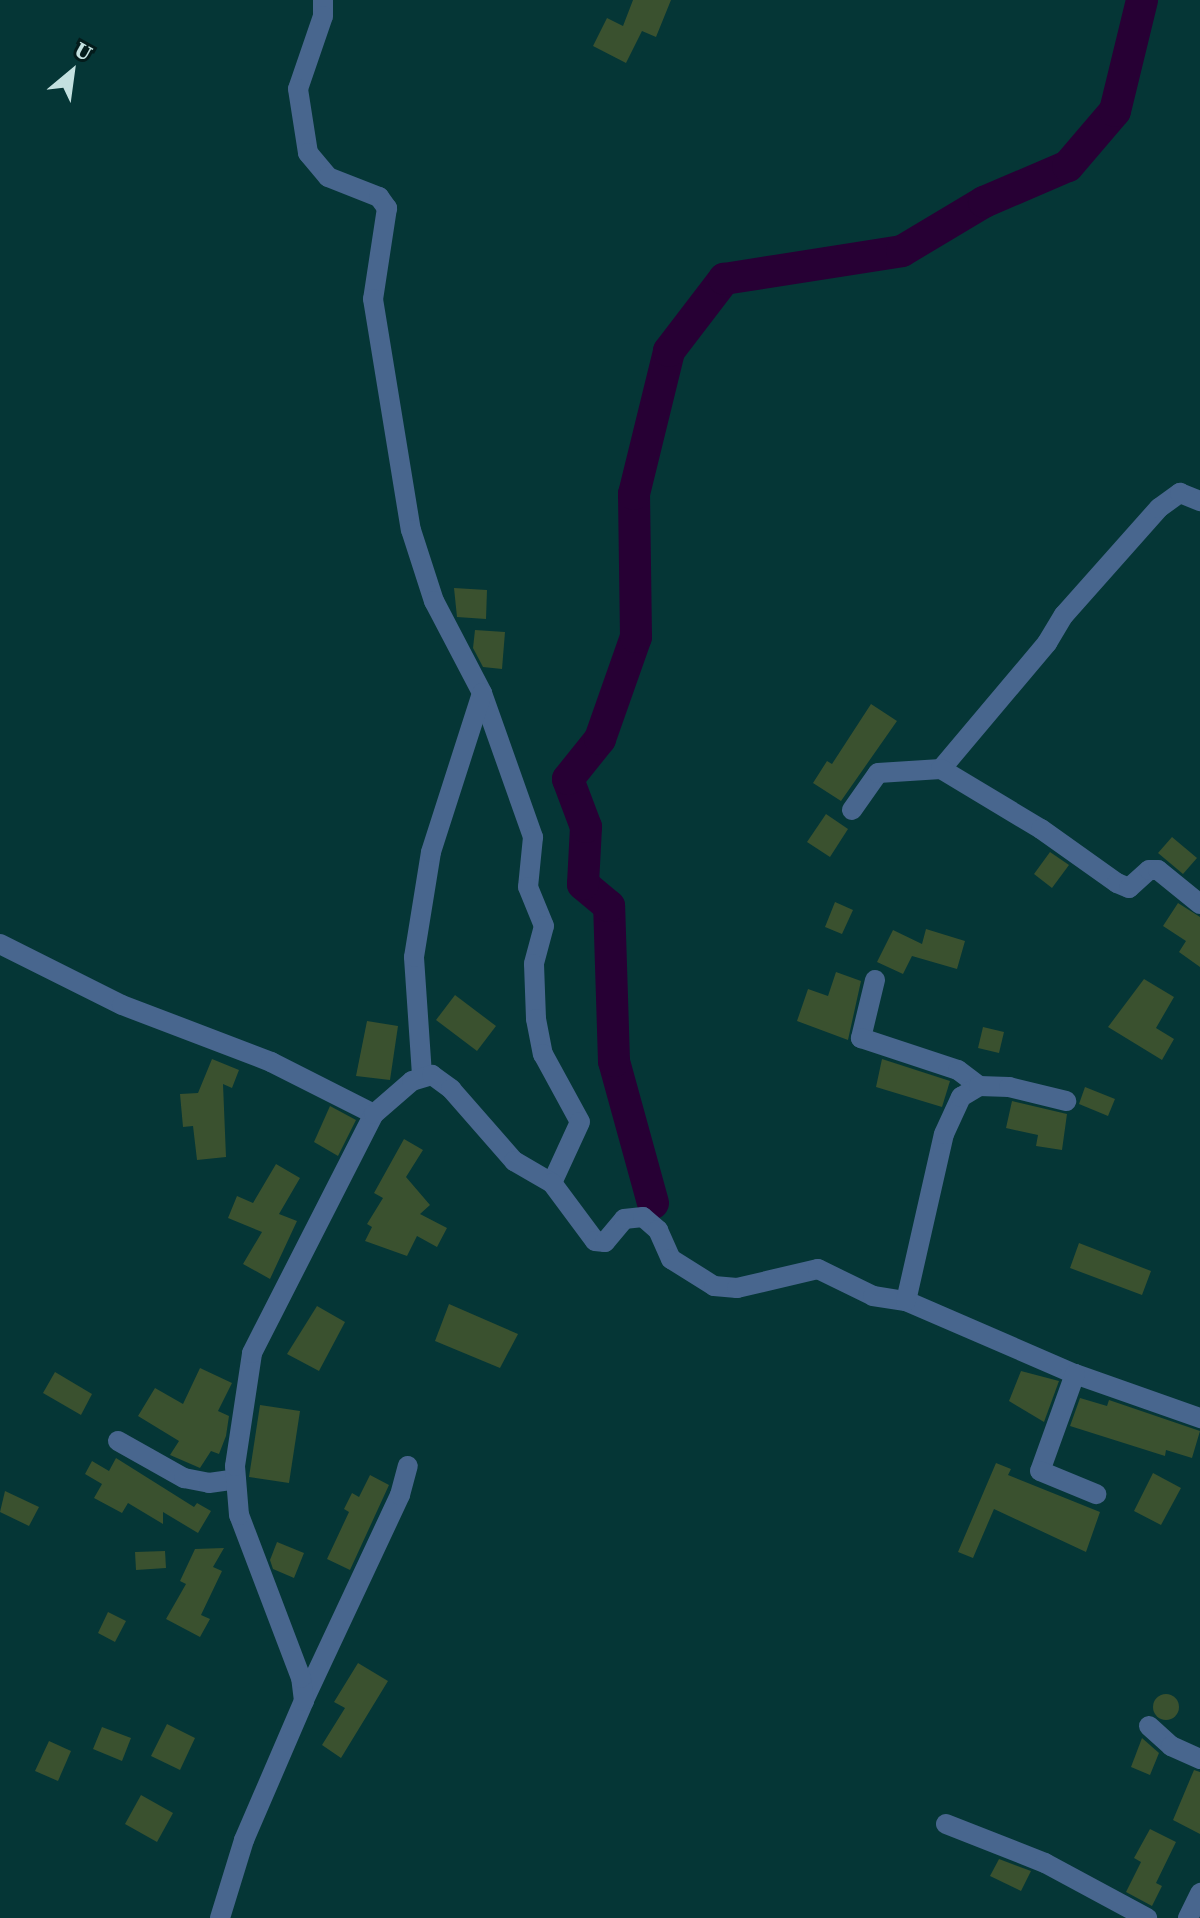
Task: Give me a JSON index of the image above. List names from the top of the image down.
{
  "north": "top right"
}
